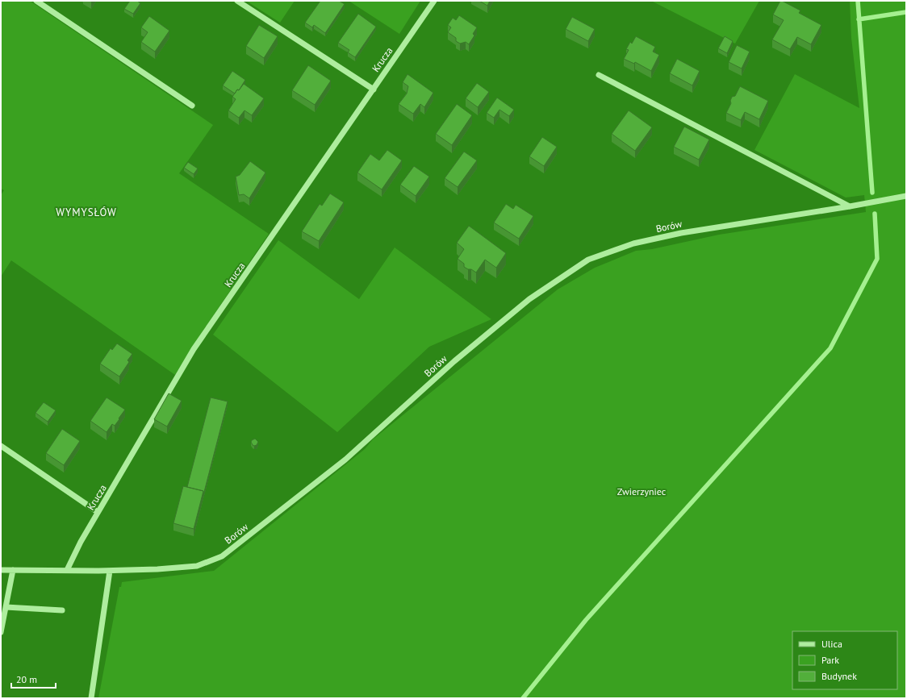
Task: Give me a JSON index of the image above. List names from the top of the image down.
{
  "streets": {
    "street": ["Krucza", "Borów"]
  },
  "crossings": [
    ["Krucza", "Borów"]
  ],
  "districts": ["WYMYSŁÓW"],
  "parks": ["Zwierzyniec"],
  "legend": ["Ulica", "Park", "Budynek"],
  "scale_bar": "20 m"
}
